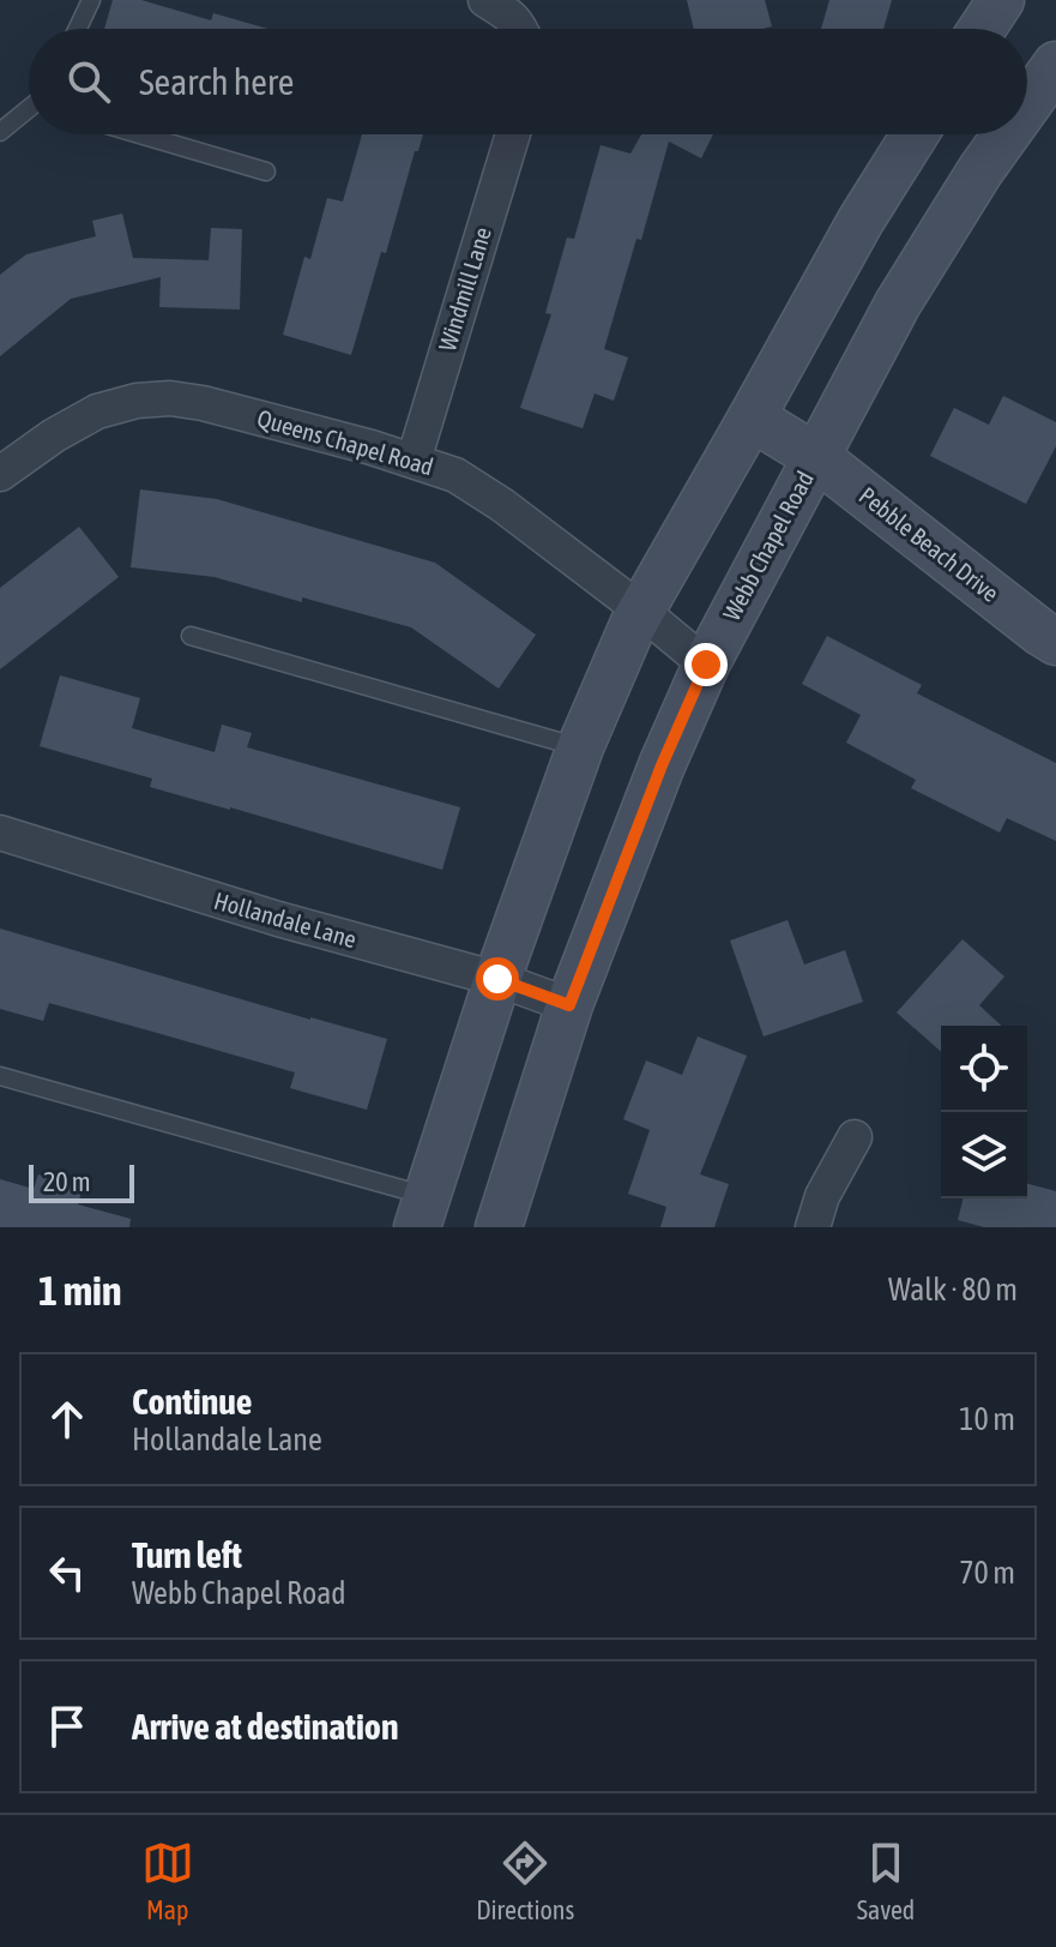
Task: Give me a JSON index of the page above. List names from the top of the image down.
{
  "streets": {
    "main road": ["Pebble Beach Drive", "Webb Chapel Road"],
    "street": ["Windmill Lane", "Queens Chapel Road", "Hollandale Lane"]
  },
  "crossings": [
    ["Windmill Lane", "Queens Chapel Road"],
    ["Queens Chapel Road", "Webb Chapel Road"],
    ["Pebble Beach Drive", "Webb Chapel Road"],
    ["Webb Chapel Road", "Hollandale Lane"]
  ],
  "scale_bar": "20 m",
  "page": {
    "search": "Search here",
    "scale": "20 m",
    "heading": ["1 min", "Walk · 80 m"],
    "list": [
      ["Continue", "Hollandale Lane", "10 m"],
      ["Turn left", "Webb Chapel Road", "70 m"],
      "Arrive at destination"
    ],
    "nav": ["Map", "Directions", "Saved"]
  }
}
